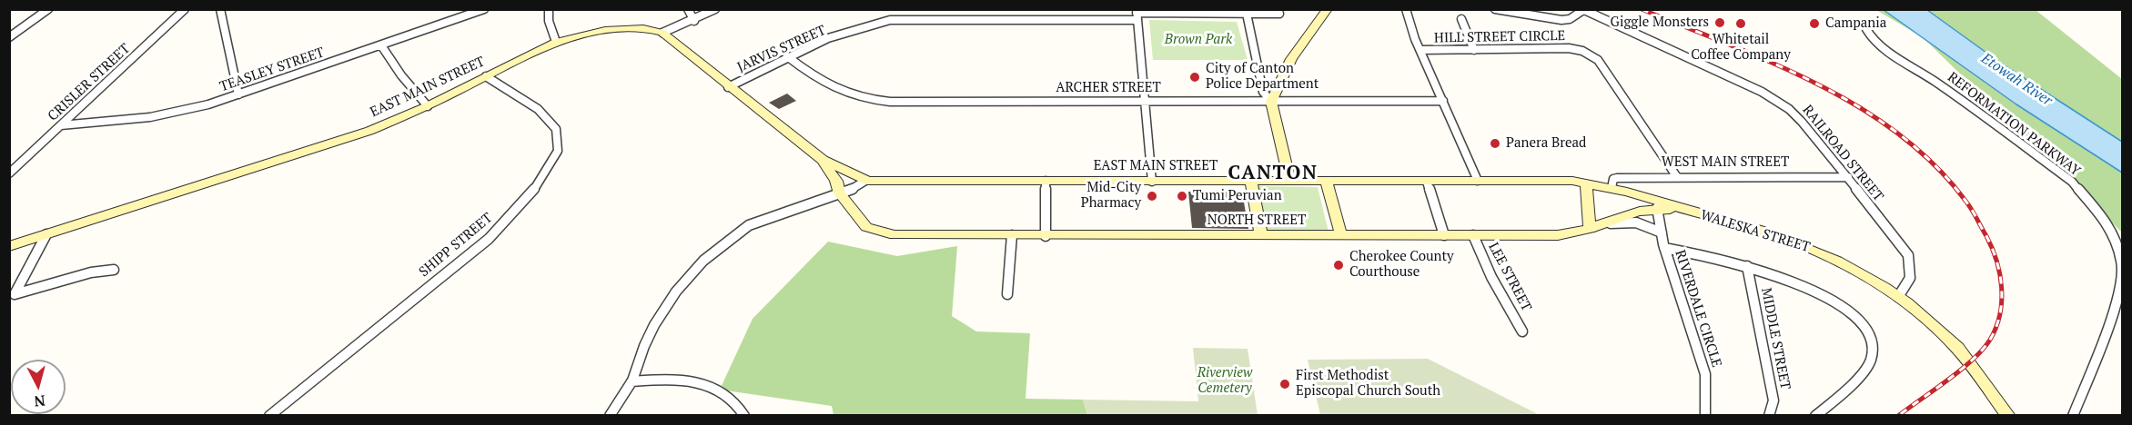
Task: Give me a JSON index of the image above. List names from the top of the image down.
{
  "streets": {
    "main road": ["EAST MAIN STREET", "NORTH STREET", "WALESKA STREET"],
    "street": [
      "HILL STREET CIRCLE",
      "JARVIS STREET",
      "TEASLEY STREET",
      "CRISLER STREET",
      "ARCHER STREET",
      "REFORMATION PARKWAY",
      "RAILROAD STREET",
      "WEST MAIN STREET",
      "SHIPP STREET",
      "LEE STREET",
      "RIVERDALE CIRCLE",
      "MIDDLE STREET"
    ]
  },
  "crossings": [
    ["HILL STREET CIRCLE", "WEST MAIN STREET"],
    ["JARVIS STREET", "EAST MAIN STREET"],
    ["JARVIS STREET", "ARCHER STREET"],
    ["TEASLEY STREET", "CRISLER STREET"],
    ["EAST MAIN STREET", "NORTH STREET"],
    ["EAST MAIN STREET", "SHIPP STREET"],
    ["RAILROAD STREET", "WEST MAIN STREET"],
    ["RAILROAD STREET", "WALESKA STREET"],
    ["NORTH STREET", "WALESKA STREET"],
    ["NORTH STREET", "LEE STREET"],
    ["RIVERDALE CIRCLE", "MIDDLE STREET"]
  ],
  "districts": ["CANTON"],
  "water": ["Etowah River"],
  "parks": ["Brown Park", "Riverview Cemetery"],
  "places": [
    "Giggle Monsters",
    "Whitetail Coffee Company",
    "Campania",
    "City of Canton Police Department",
    "Panera Bread",
    "Mid-City Pharmacy",
    "Tumi Peruvian",
    "Cherokee County Courthouse",
    "First Methodist Episcopal Church South"
  ],
  "north": "bottom"
}
